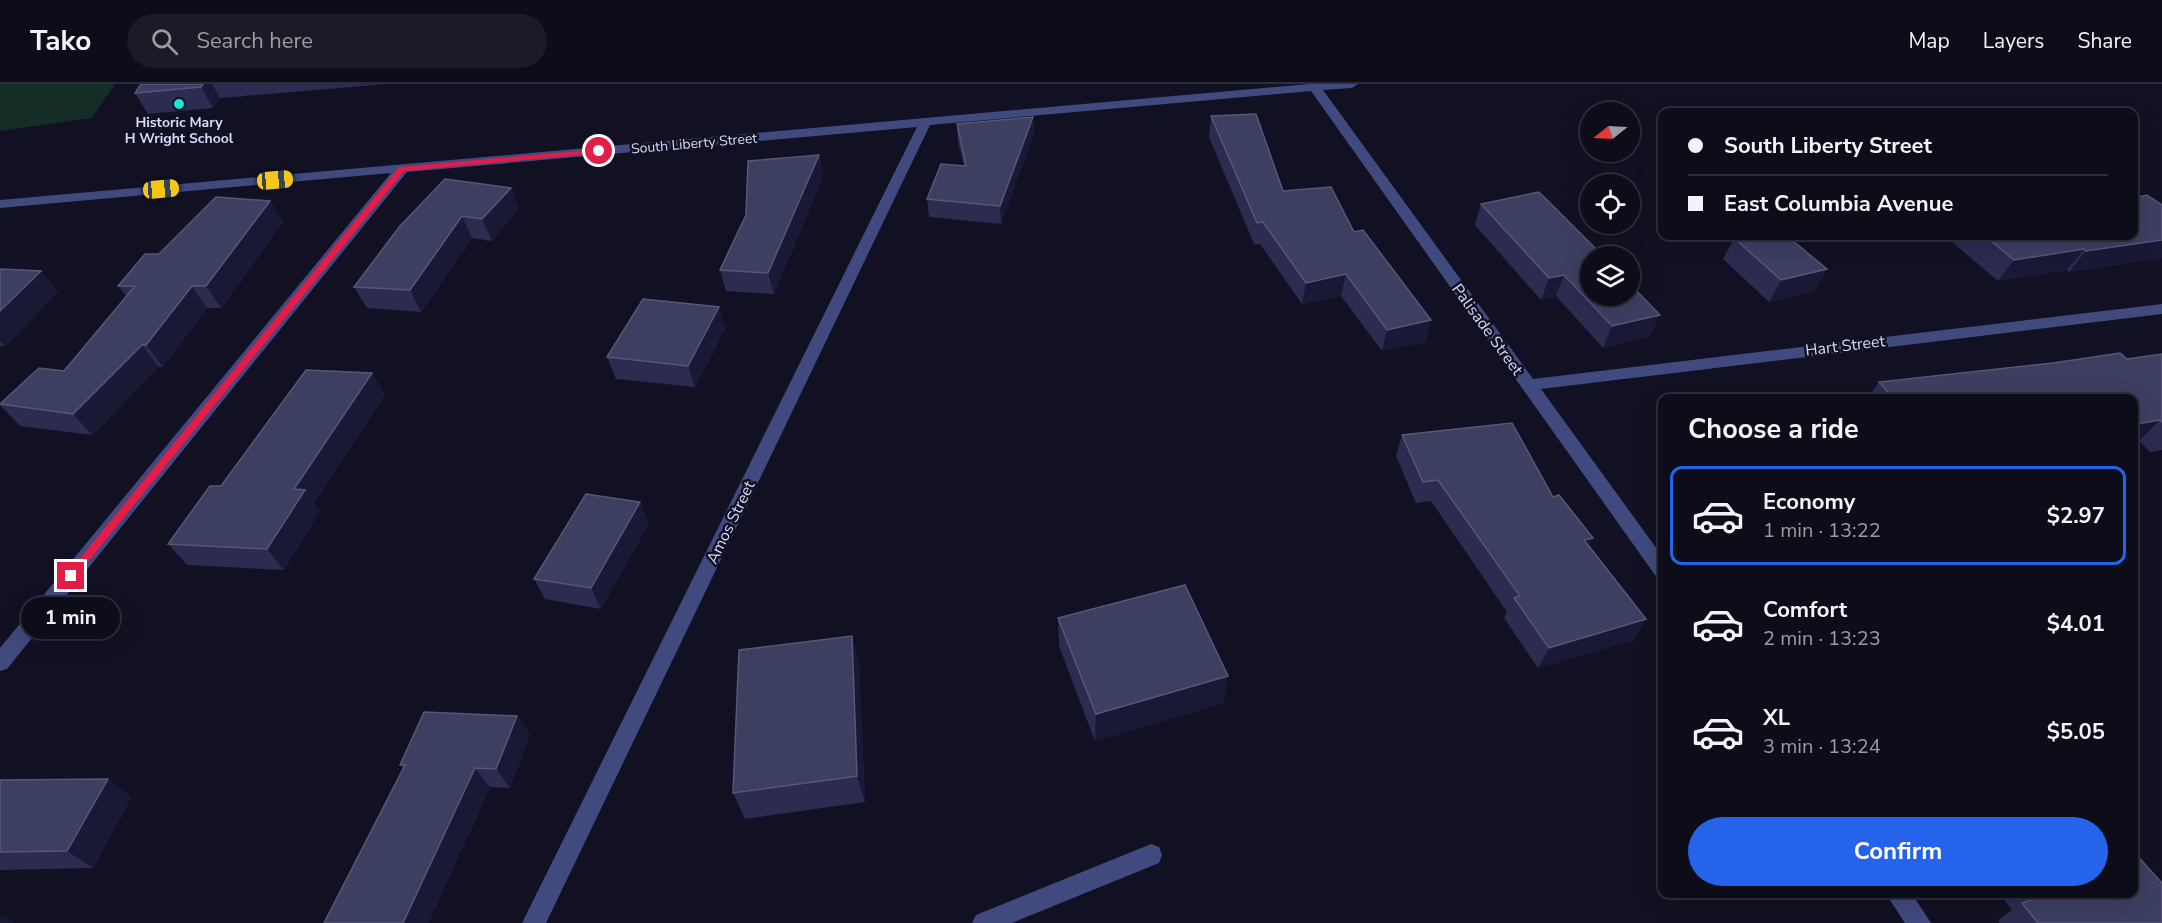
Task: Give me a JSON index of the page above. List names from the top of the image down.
{
  "streets": {
    "street": [
      "South Liberty Street",
      "Palisade Street",
      "Hart Street",
      "Amos Street"
    ]
  },
  "crossings": [
    ["South Liberty Street", "Palisade Street"],
    ["South Liberty Street", "Amos Street"],
    ["Palisade Street", "Hart Street"]
  ],
  "places": ["Historic Mary H Wright School"],
  "north": "left",
  "page": {
    "header": "Tako",
    "search": "Search here",
    "nav": ["Map", "Layers", "Share"],
    "banner": ["South Liberty Street", "East Columbia Avenue"],
    "heading": "Choose a ride",
    "list": [
      {
        "name": "Economy",
        "note": "1 min · 13:22",
        "value": "$2.97"
      },
      {
        "name": "Comfort",
        "note": "2 min · 13:23",
        "value": "$4.01"
      },
      {
        "name": "XL",
        "note": "3 min · 13:24",
        "value": "$5.05"
      }
    ],
    "bubble": "1 min",
    "buttons": "Confirm"
  }
}
